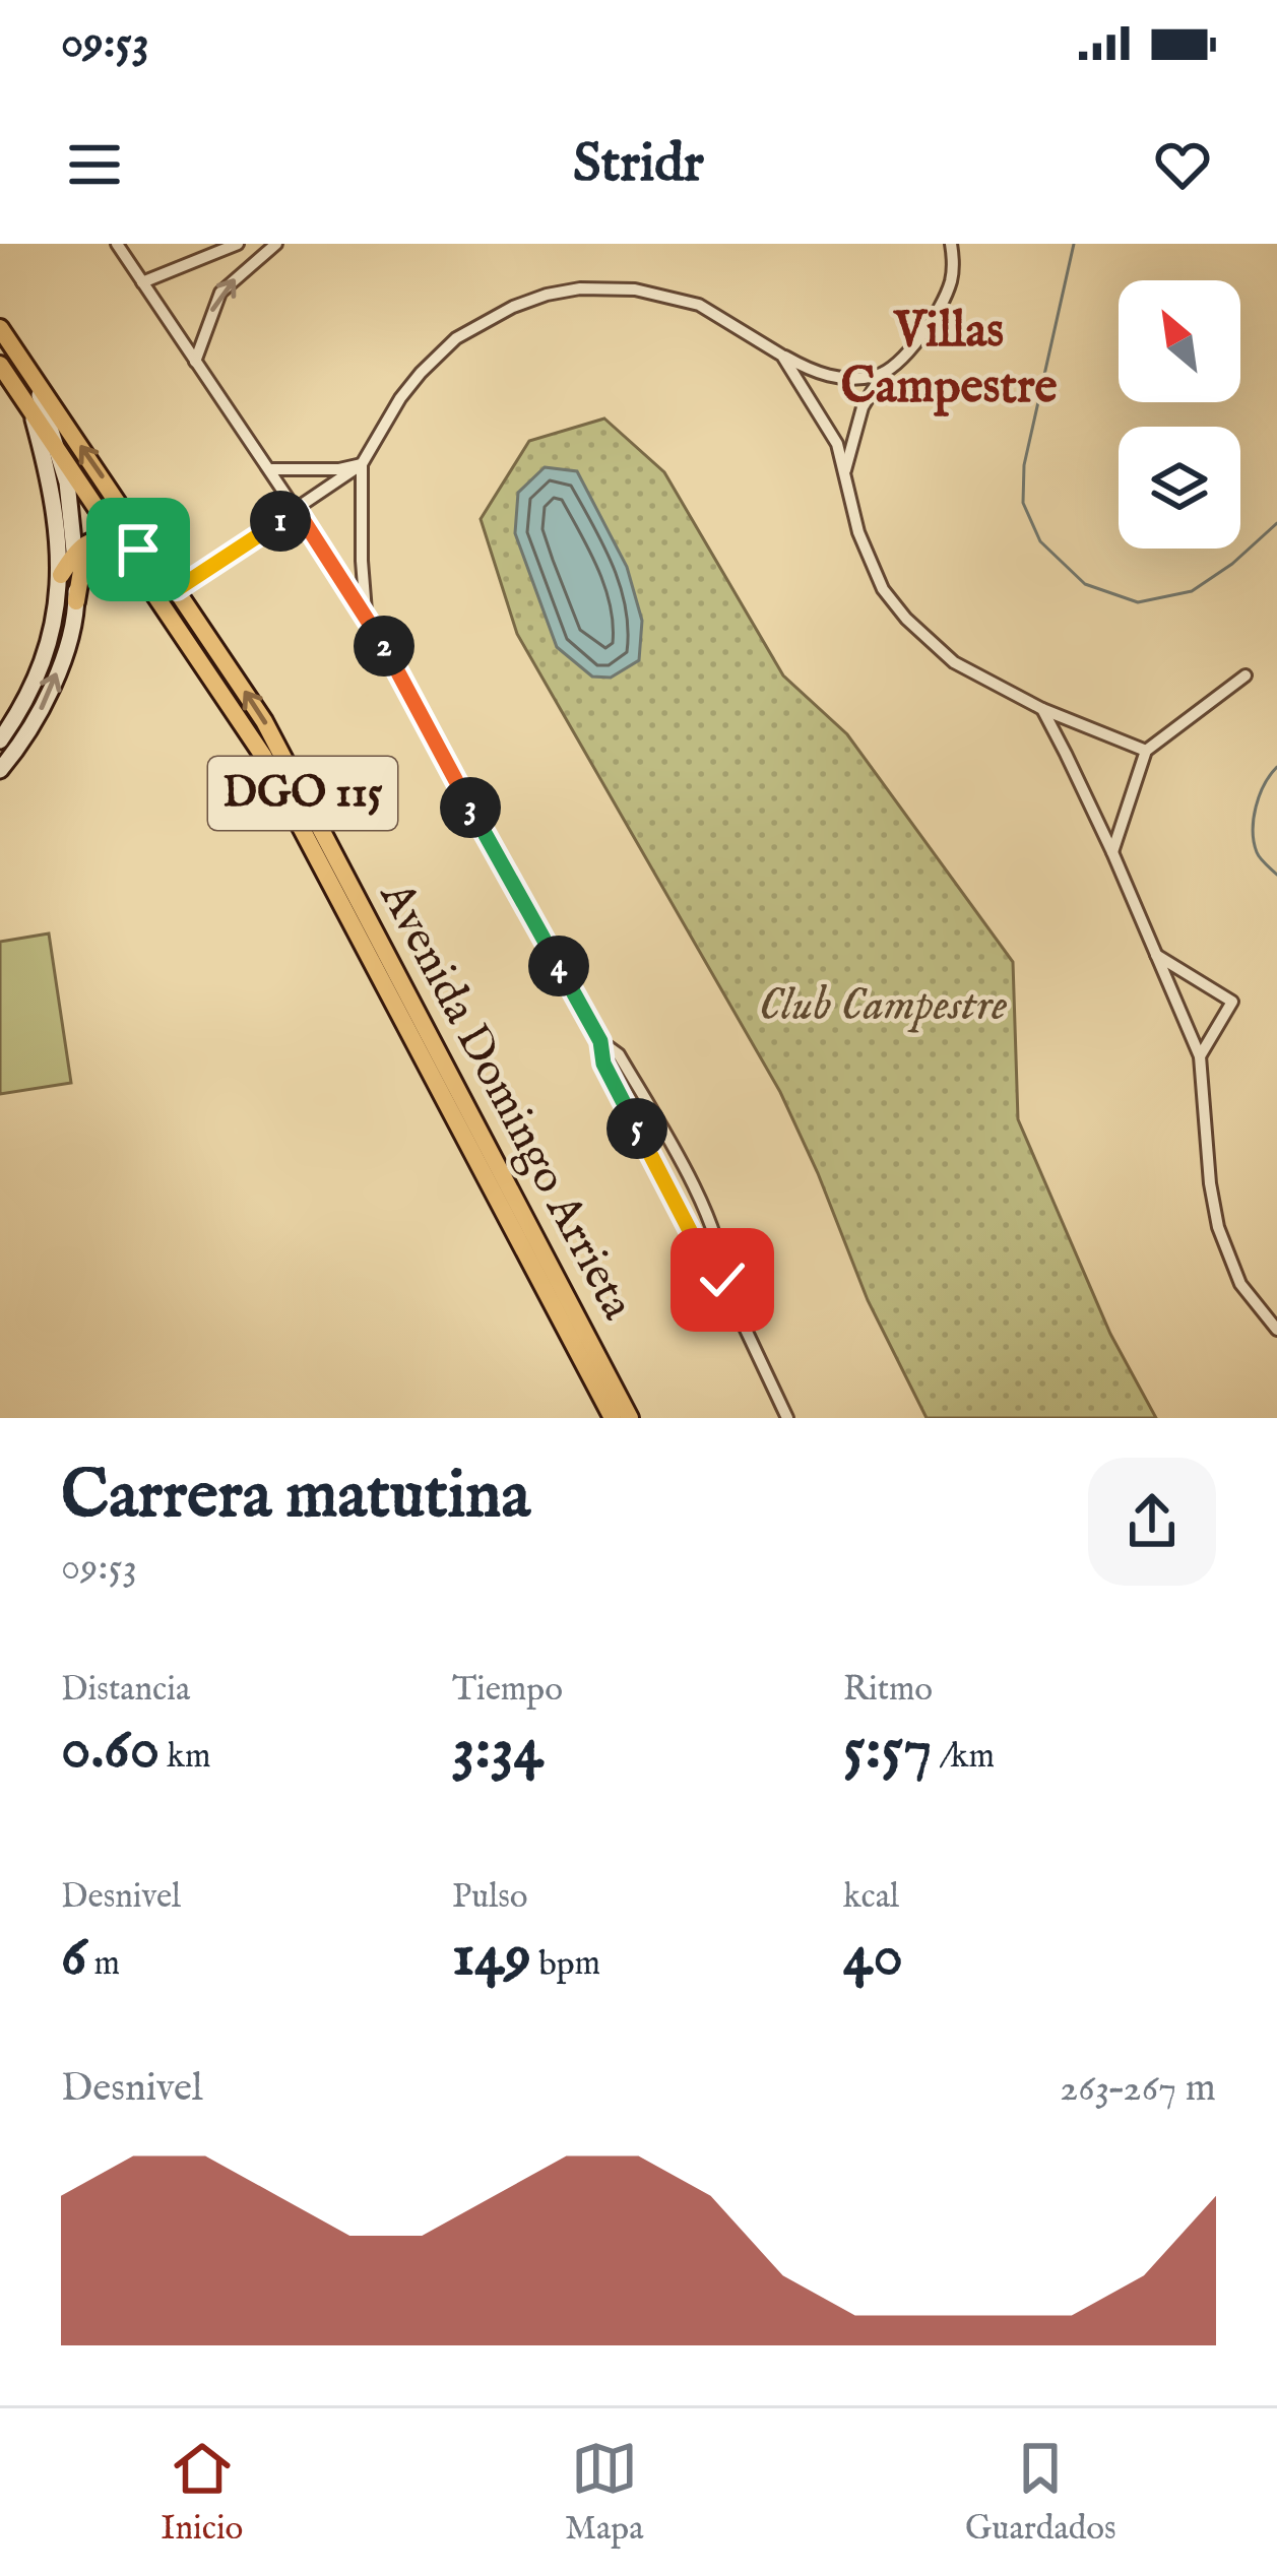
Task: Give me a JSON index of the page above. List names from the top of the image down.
{
  "streets": {
    "main road": ["DGO 115", "Avenida Domingo Arrieta"]
  },
  "districts": ["Villas Campestre"],
  "parks": ["Club Campestre"],
  "north": "top left",
  "page": {
    "status": "09:53",
    "header": "Stridr",
    "pins": [
      "1",
      "2",
      "3",
      "4",
      "5"
    ],
    "heading": ["Carrera matutina", "09:53"],
    "stats": [
      ["Distancia", "0.60 km"],
      ["Tiempo", "3:34"],
      ["Ritmo", "5:57 /km"],
      ["Desnivel", "6 m"],
      ["Pulso", "149 bpm"],
      ["kcal", "40"]
    ],
    "chart": ["Desnivel", "263–267 m"],
    "tabs": ["Inicio", "Mapa", "Guardados"]
  }
}
